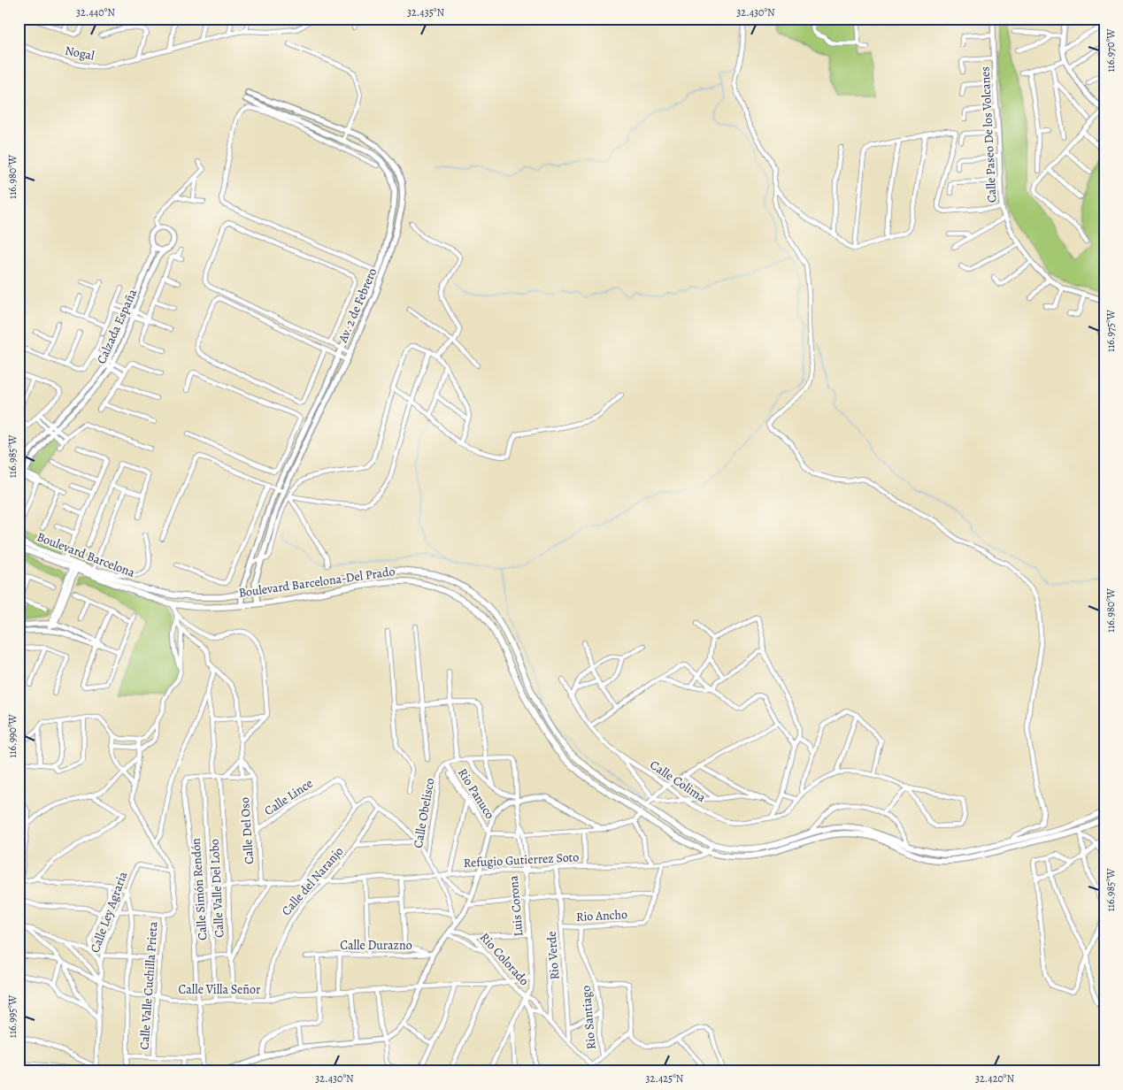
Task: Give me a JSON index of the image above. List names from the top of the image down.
{
  "streets": {
    "main road": ["Av. 2 de Febrero", "Boulevard Barcelona", "Boulevard Barcelona-Del Prado"],
    "street": [
      "Nogal",
      "Calle Paseo De los Volcanes",
      "Calzada España",
      "Calle Colima",
      "Rio Panuco",
      "Calle Lince",
      "Calle Obelisco",
      "Calle Del Oso",
      "Refugio Gutierrez Soto",
      "Calle del Naranjo",
      "Calle Valle Del Lobo",
      "Calle Simón Rendón",
      "Luis Corona",
      "Calle Ley Agraria",
      "Rio Ancho",
      "Calle Durazno",
      "Rio Verde",
      "Rio Colorado",
      "Calle Valle Cuchilla Prieta",
      "Calle Villa Señor",
      "Rio Santiago"
    ]
  },
  "crossings": [
    ["Av. 2 de Febrero", "Boulevard Barcelona-Del Prado"],
    ["Boulevard Barcelona", "Boulevard Barcelona-Del Prado"],
    ["Boulevard Barcelona-Del Prado", "Refugio Gutierrez Soto"],
    ["Rio Panuco", "Calle Obelisco"],
    ["Calle Lince", "Calle Del Oso"],
    ["Calle Obelisco", "Luis Corona"],
    ["Calle Del Oso", "Refugio Gutierrez Soto"],
    ["Refugio Gutierrez Soto", "Calle del Naranjo"],
    ["Refugio Gutierrez Soto", "Calle Valle Del Lobo"],
    ["Refugio Gutierrez Soto", "Calle Simón Rendón"],
    ["Refugio Gutierrez Soto", "Luis Corona"],
    ["Refugio Gutierrez Soto", "Rio Verde"],
    ["Calle del Naranjo", "Calle Villa Señor"],
    ["Calle Valle Del Lobo", "Calle Simón Rendón"],
    ["Calle Valle Del Lobo", "Calle Villa Señor"],
    ["Calle Simón Rendón", "Calle Villa Señor"],
    ["Luis Corona", "Rio Colorado"],
    ["Luis Corona", "Calle Villa Señor"],
    ["Calle Ley Agraria", "Calle Valle Cuchilla Prieta"],
    ["Calle Ley Agraria", "Calle Villa Señor"],
    ["Rio Ancho", "Rio Verde"],
    ["Rio Ancho", "Rio Santiago"],
    ["Rio Colorado", "Calle Villa Señor"],
    ["Calle Valle Cuchilla Prieta", "Calle Villa Señor"]
  ],
  "coordinates": [
    "32.440°N",
    "32.435°N",
    "32.430°N",
    "116.970°W",
    "116.980°W",
    "116.975°W",
    "116.985°W",
    "116.990°W",
    "116.995°W",
    "32.425°N",
    "32.420°N"
  ]
}
